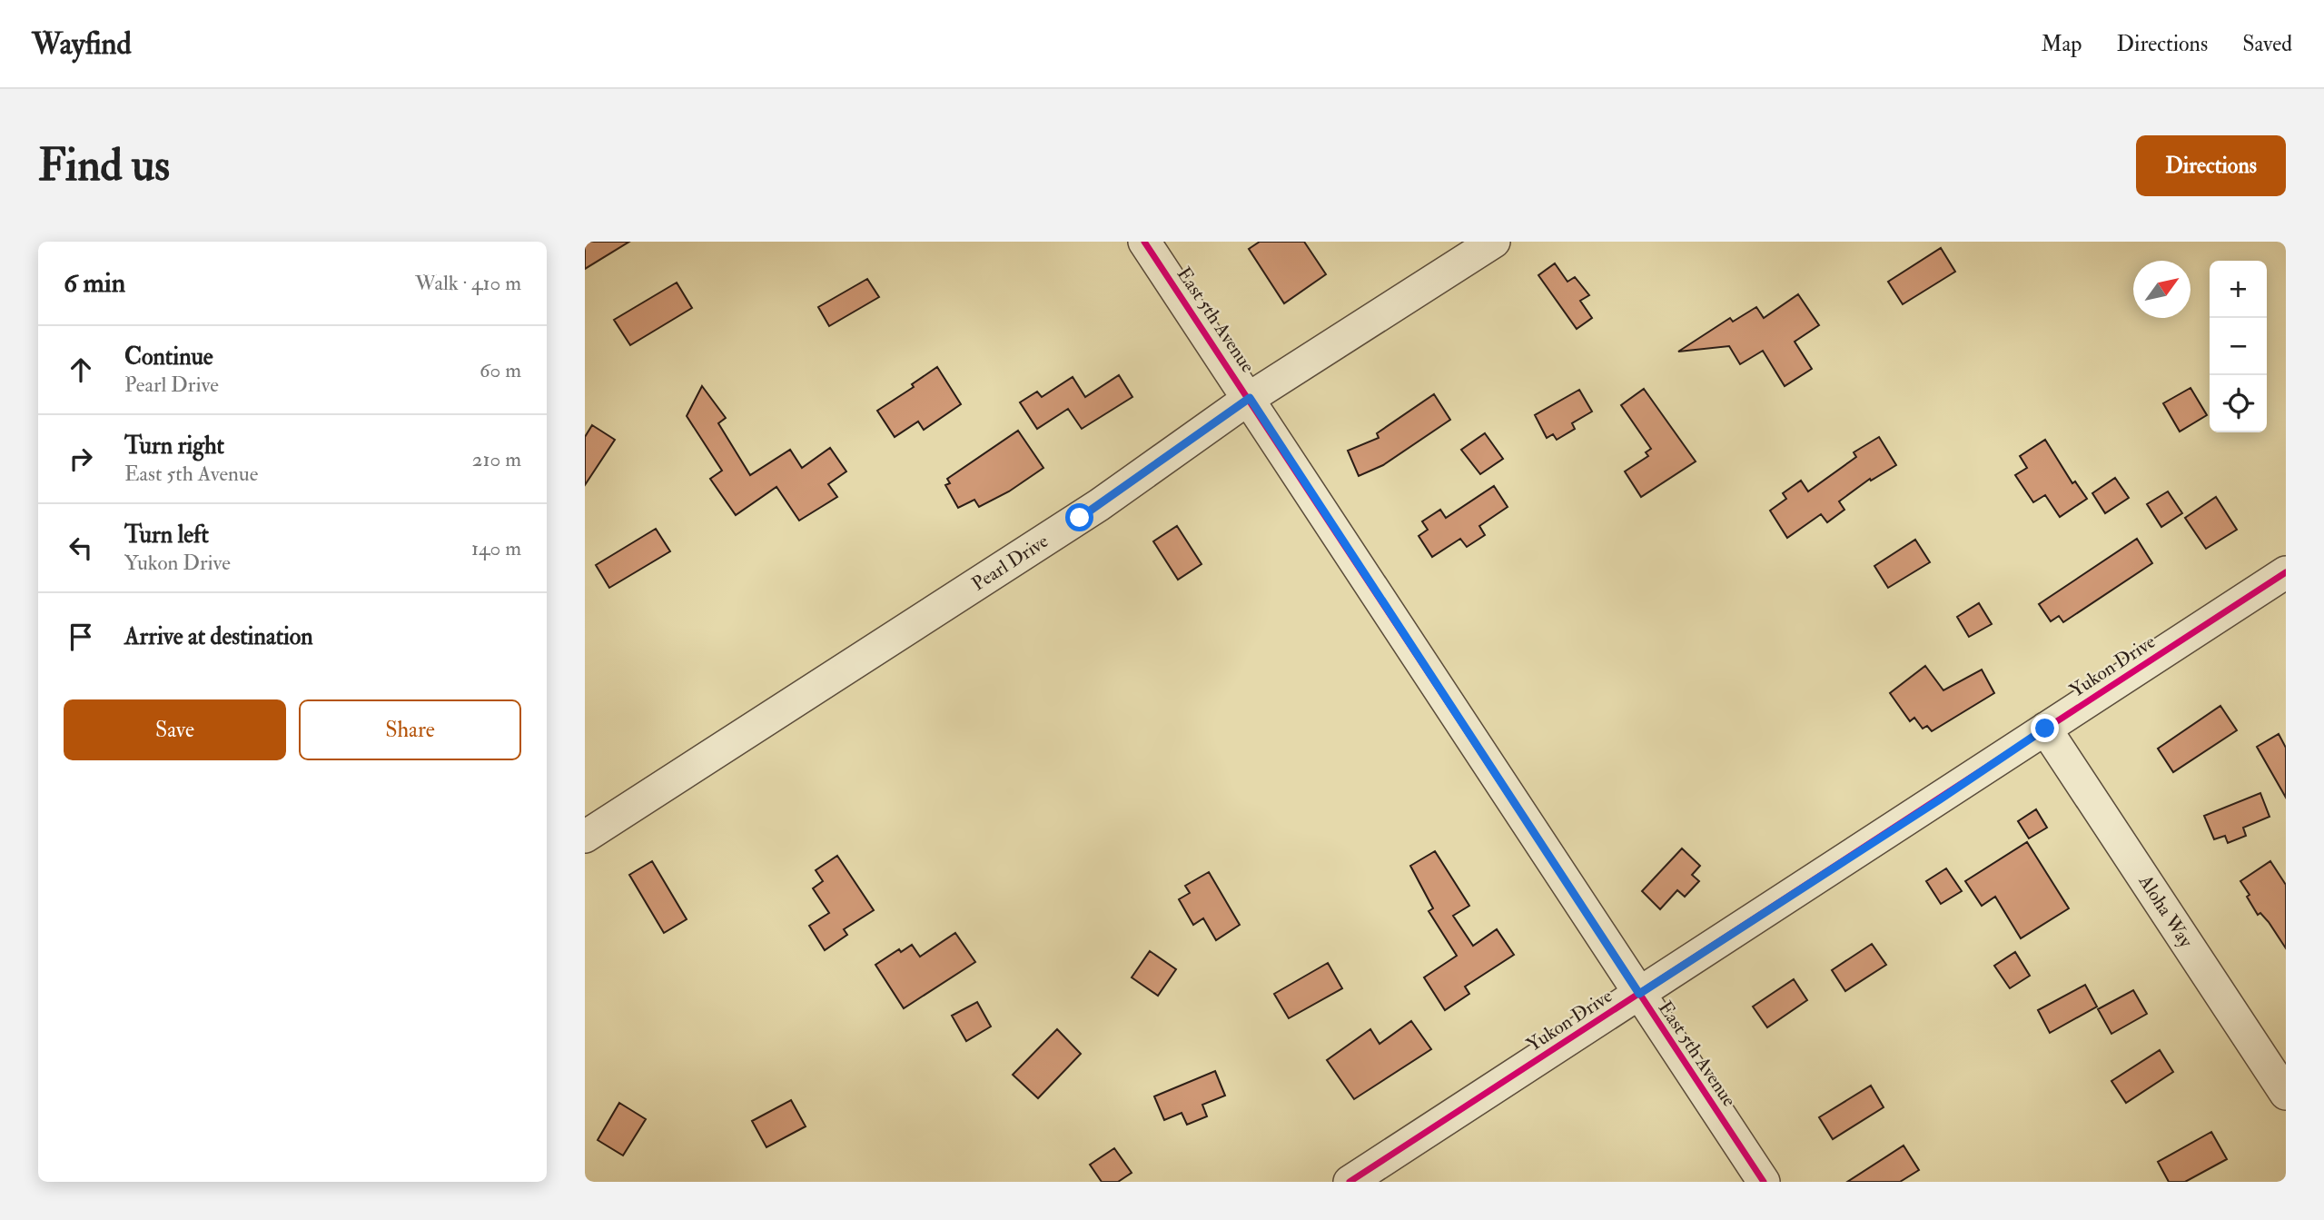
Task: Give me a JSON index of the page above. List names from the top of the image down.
{
  "streets": {
    "street": [
      "East 5th Avenue",
      "Pearl Drive",
      "Yukon Drive",
      "Aloha Way"
    ]
  },
  "crossings": [
    ["East 5th Avenue", "Pearl Drive"],
    ["East 5th Avenue", "Yukon Drive"],
    ["Yukon Drive", "Aloha Way"]
  ],
  "north": "top right",
  "page": {
    "header": "Wayfind",
    "nav": ["Map", "Directions", "Saved"],
    "buttons": [
      "Directions",
      ["Save", "Share"]
    ],
    "title": "Find us",
    "heading": ["6 min", "Walk · 410 m"],
    "map_buttons": ["+", "−"],
    "list": [
      ["Continue", "Pearl Drive", "60 m"],
      ["Turn right", "East 5th Avenue", "210 m"],
      ["Turn left", "Yukon Drive", "140 m"],
      "Arrive at destination"
    ]
  }
}
